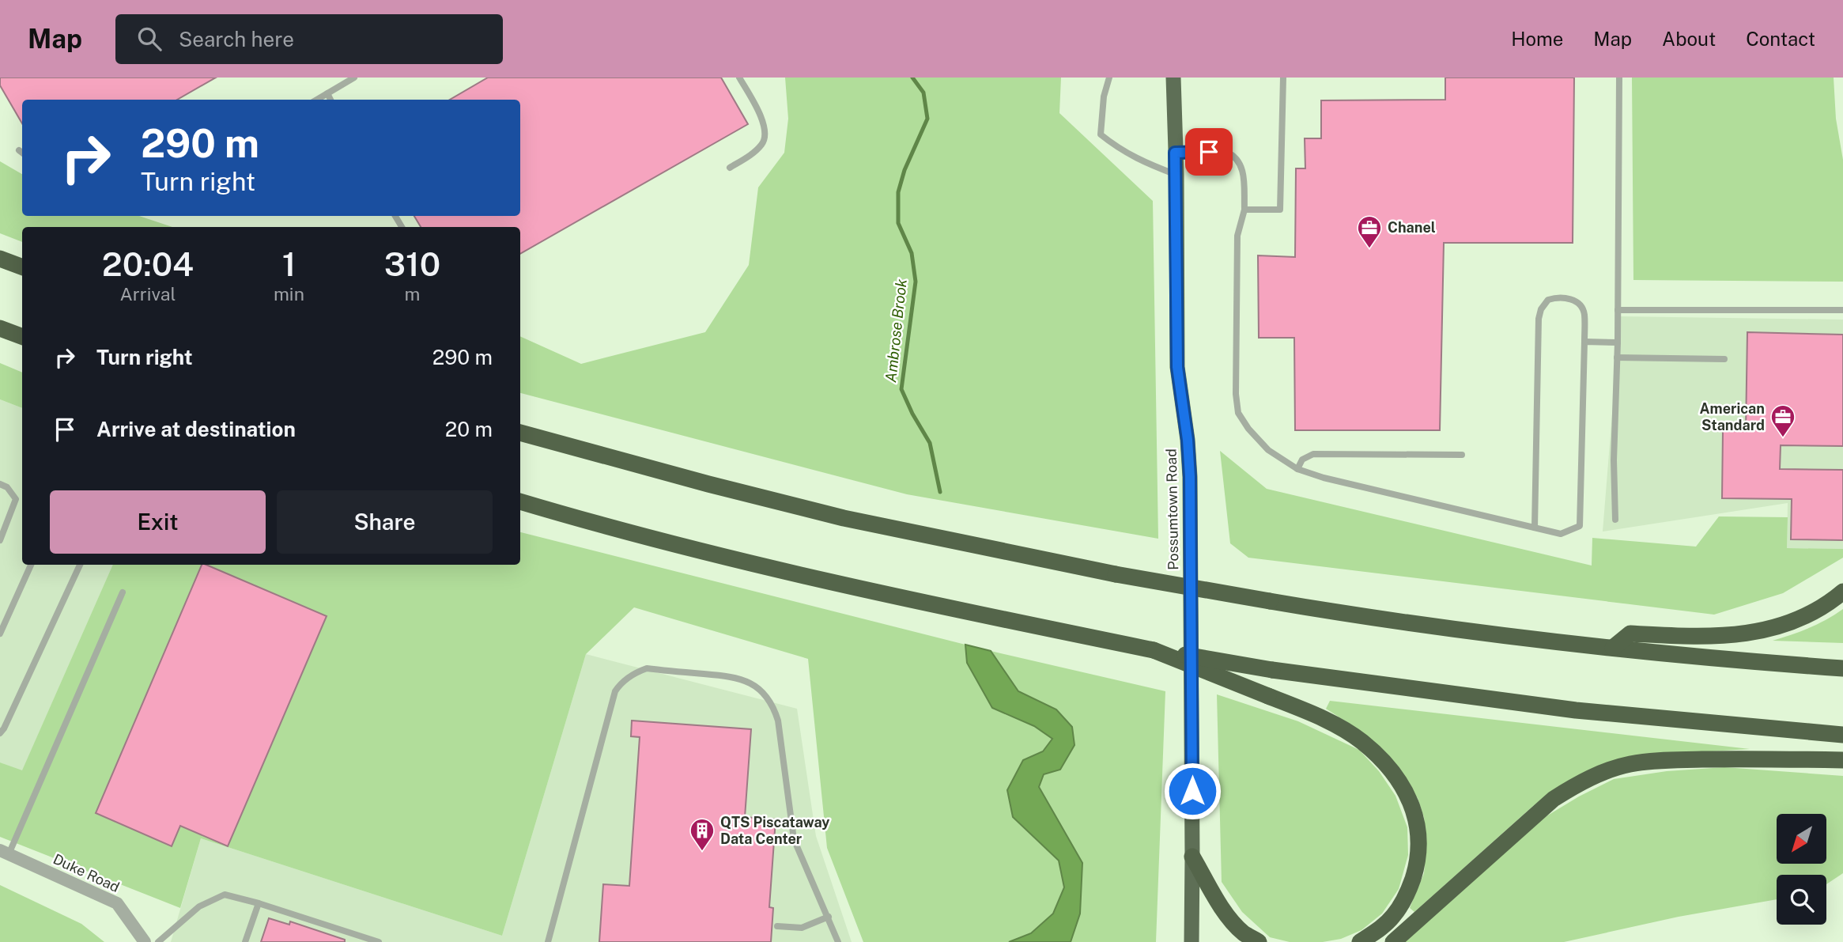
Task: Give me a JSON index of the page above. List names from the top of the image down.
{
  "streets": {
    "highway": ["Possumtown Road"],
    "street": ["Duke Road"]
  },
  "water": ["Ambrose Brook"],
  "places": {
    "office": ["Chanel", "American Standard"],
    "building": ["QTS Piscataway Data Center"]
  },
  "north": "bottom left",
  "page": {
    "header": "Map",
    "search": "Search here",
    "nav": [
      "Home",
      "Map",
      "About",
      "Contact"
    ],
    "turn": ["290 m", "Turn right"],
    "eta": [
      "20:04",
      "Arrival",
      "1",
      "min",
      "310",
      "m"
    ],
    "list": [
      {
        "name": "Turn right",
        "value": "290 m"
      },
      {
        "name": "Arrive at destination",
        "value": "20 m"
      }
    ],
    "buttons": ["Exit", "Share"]
  }
}
